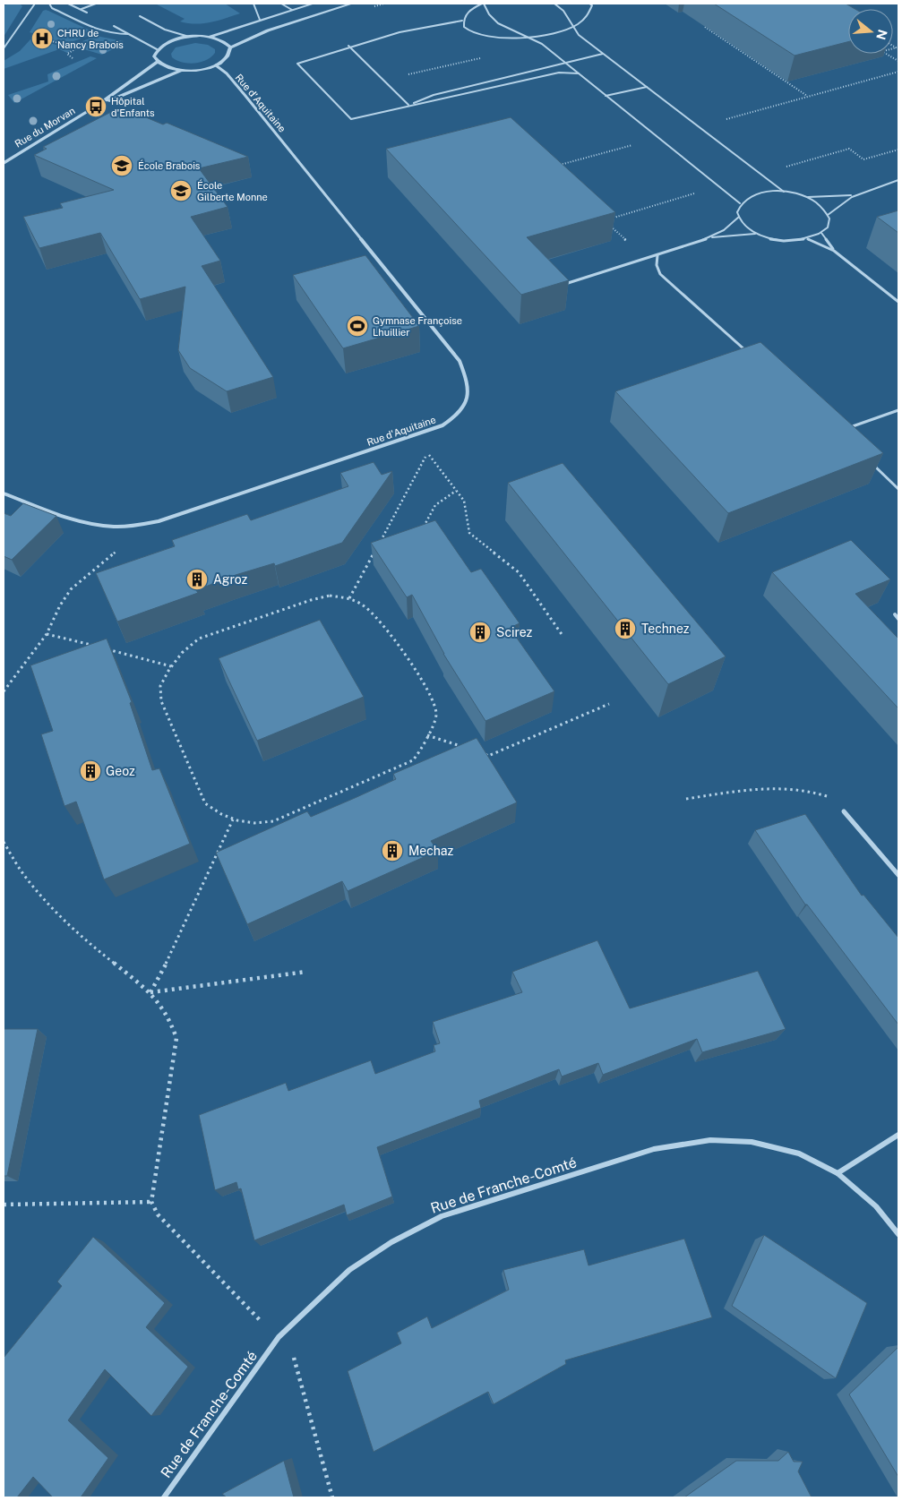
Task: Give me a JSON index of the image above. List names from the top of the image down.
{
  "streets": {
    "street": ["Rue d'Aquitaine", "Rue du Morvan", "Rue de Franche-Comté"]
  },
  "places": {
    "hospital": ["CHRU de Nancy Brabois"],
    "bus stop": ["Hôpital d'Enfants"],
    "school or university": ["École Brabois", "École Gilberte Monne"],
    "sports": ["Gymnase Françoise Lhuillier"],
    "building": [
      "Agroz",
      "Technez",
      "Scirez",
      "Geoz",
      "Mechaz"
    ]
  },
  "north": "right"
}
